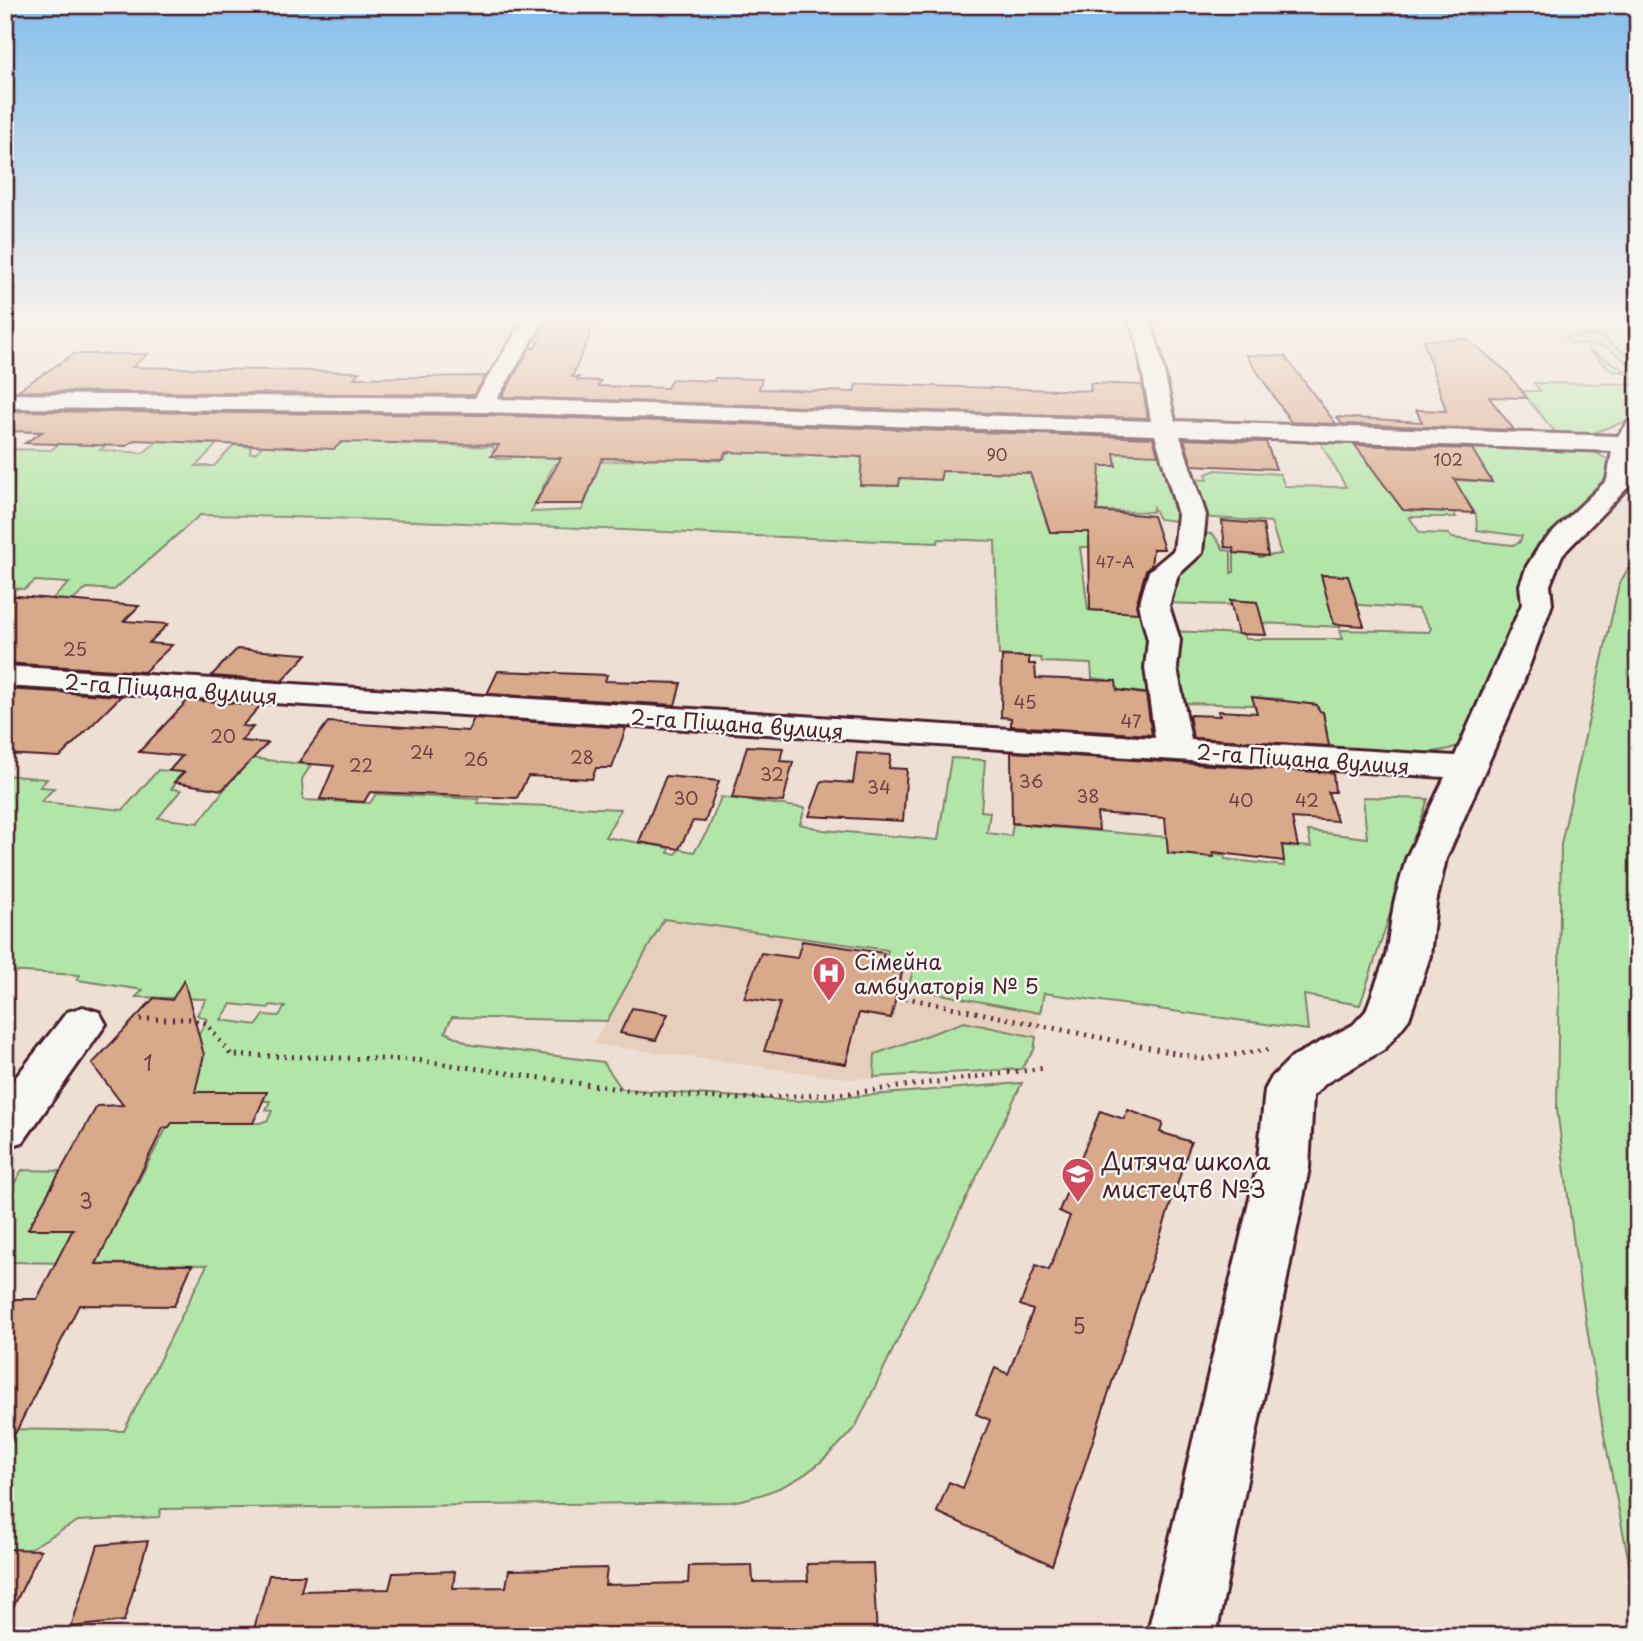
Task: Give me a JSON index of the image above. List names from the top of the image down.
{
  "streets": {
    "street": ["2-га Піщана вулиця"]
  },
  "places": {
    "hospital": ["Сімейна амбулаторія № 5"],
    "school or university": ["Дитяча школа мистецтв №3"]
  },
  "house_numbers": [
    "90",
    "102",
    "47-А",
    "25",
    "45",
    "47",
    "20",
    "24",
    "28",
    "26",
    "22",
    "32",
    "36",
    "34",
    "38",
    "30",
    "40",
    "42",
    "1",
    "3",
    "5"
  ]
}
